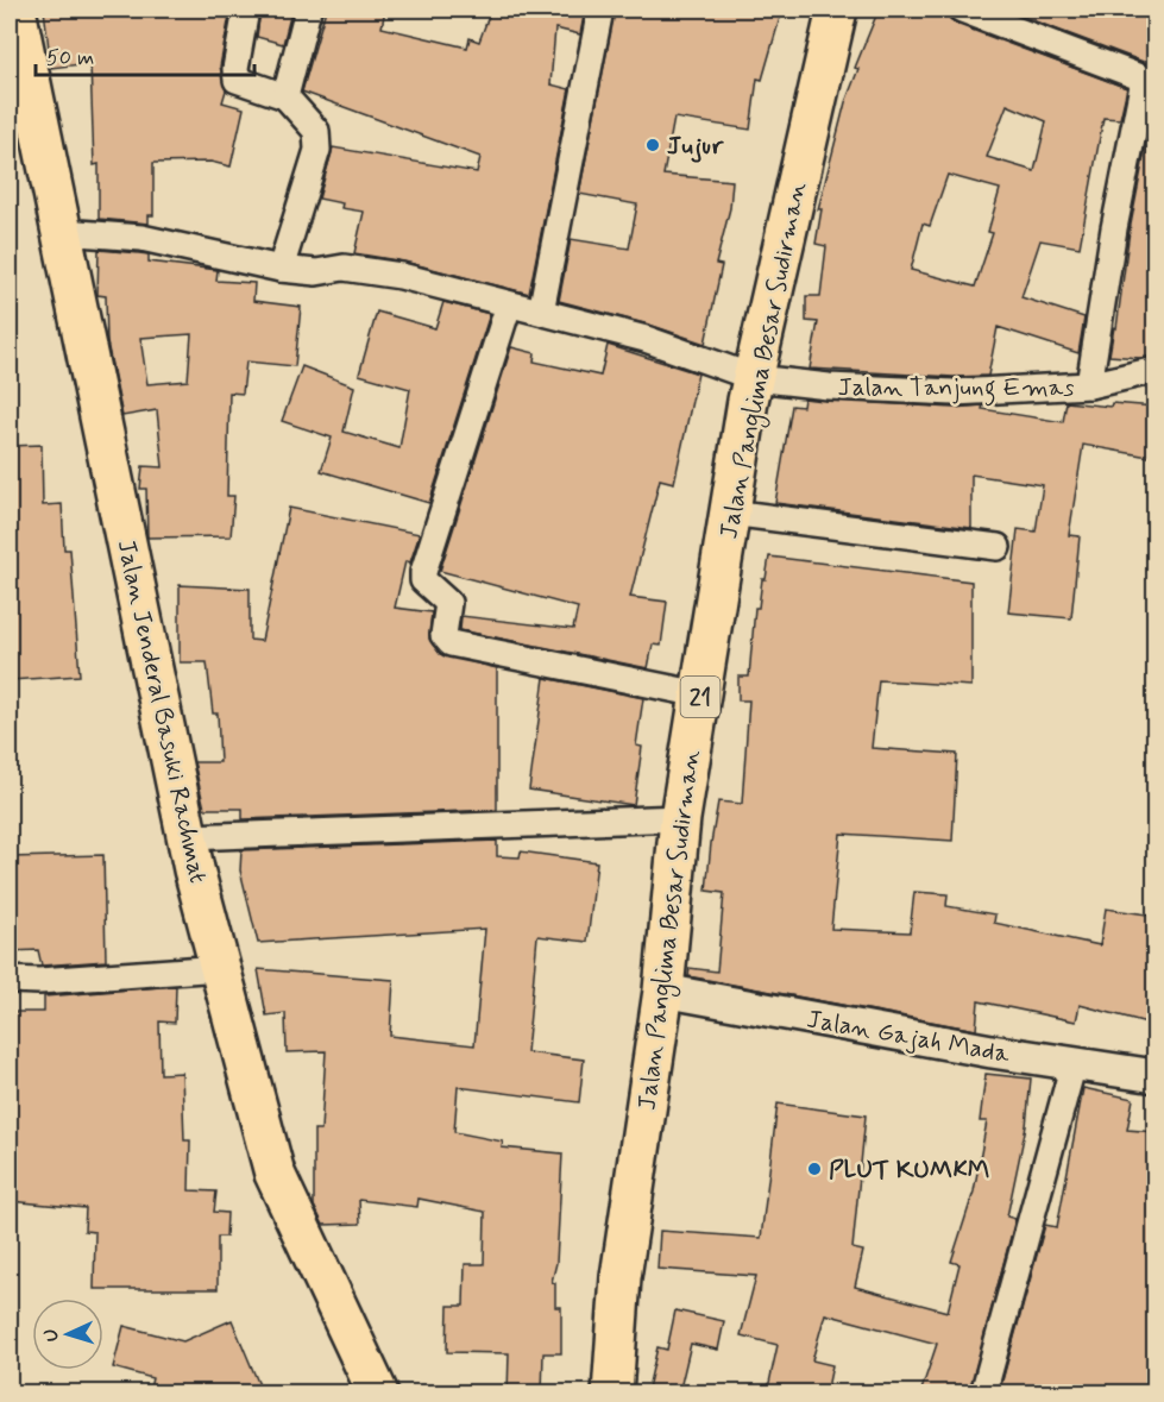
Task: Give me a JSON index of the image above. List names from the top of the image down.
{
  "streets": {
    "main road": ["Jalan Panglima Besar Sudirman", "21", "Jalan Jenderal Basuki Rachmat"],
    "street": ["Jalan Tanjung Emas", "Jalan Gajah Mada"]
  },
  "crossings": [
    ["Jalan Panglima Besar Sudirman", "Jalan Tanjung Emas"],
    ["Jalan Panglima Besar Sudirman", "Jalan Gajah Mada"],
    ["Jalan Tanjung Emas", "Jalan Jenderal Basuki Rachmat"]
  ],
  "places": ["Jujur", "PLUT KUMKM"],
  "scale_bar": "50 m",
  "north": "left"
}
